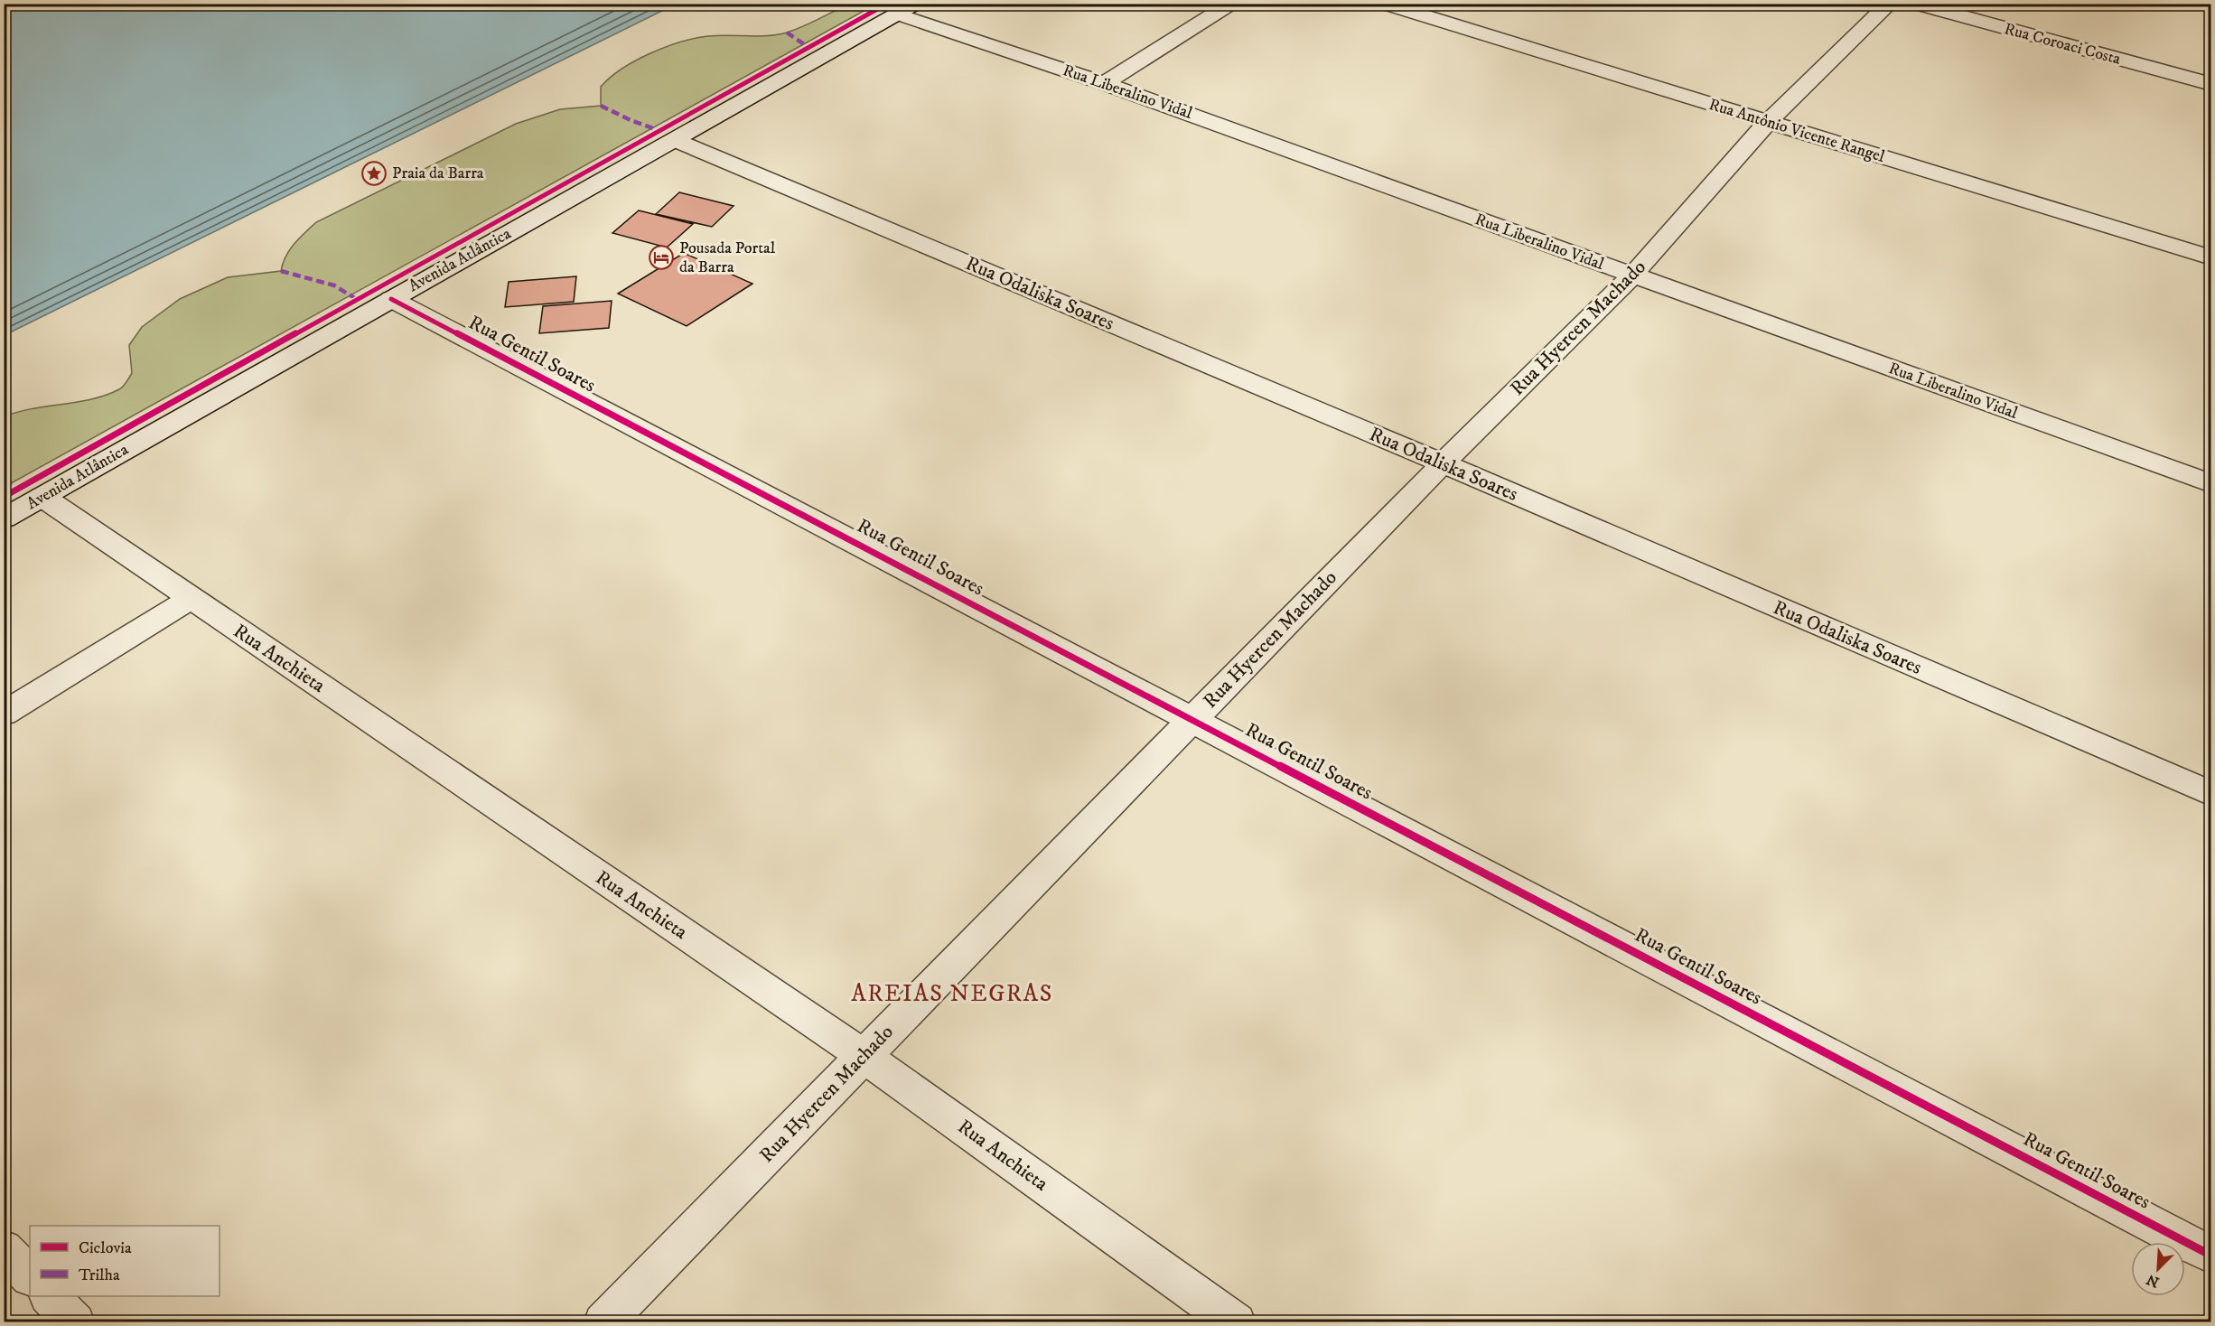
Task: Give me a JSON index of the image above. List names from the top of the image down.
{
  "streets": {
    "street": [
      "Rua Coroaci Costa",
      "Rua Liberalino Vidal",
      "Rua Antônio Vicente Rangel",
      "Avenida Atlântica",
      "Rua Odaliska Soares",
      "Rua Hyercen Machado",
      "Rua Gentil Soares",
      "Rua Anchieta"
    ]
  },
  "crossings": [
    ["Rua Liberalino Vidal", "Avenida Atlântica"],
    ["Rua Liberalino Vidal", "Rua Hyercen Machado"],
    ["Rua Antônio Vicente Rangel", "Rua Hyercen Machado"],
    ["Avenida Atlântica", "Rua Odaliska Soares"],
    ["Avenida Atlântica", "Rua Gentil Soares"],
    ["Avenida Atlântica", "Rua Anchieta"],
    ["Rua Odaliska Soares", "Rua Hyercen Machado"],
    ["Rua Hyercen Machado", "Rua Gentil Soares"],
    ["Rua Hyercen Machado", "Rua Anchieta"]
  ],
  "districts": ["AREIAS NEGRAS"],
  "places": {
    "place": ["Praia da Barra"],
    "hotel": ["Pousada Portal da Barra"]
  },
  "legend": ["Ciclovia", "Trilha"],
  "north": "bottom left"
}
